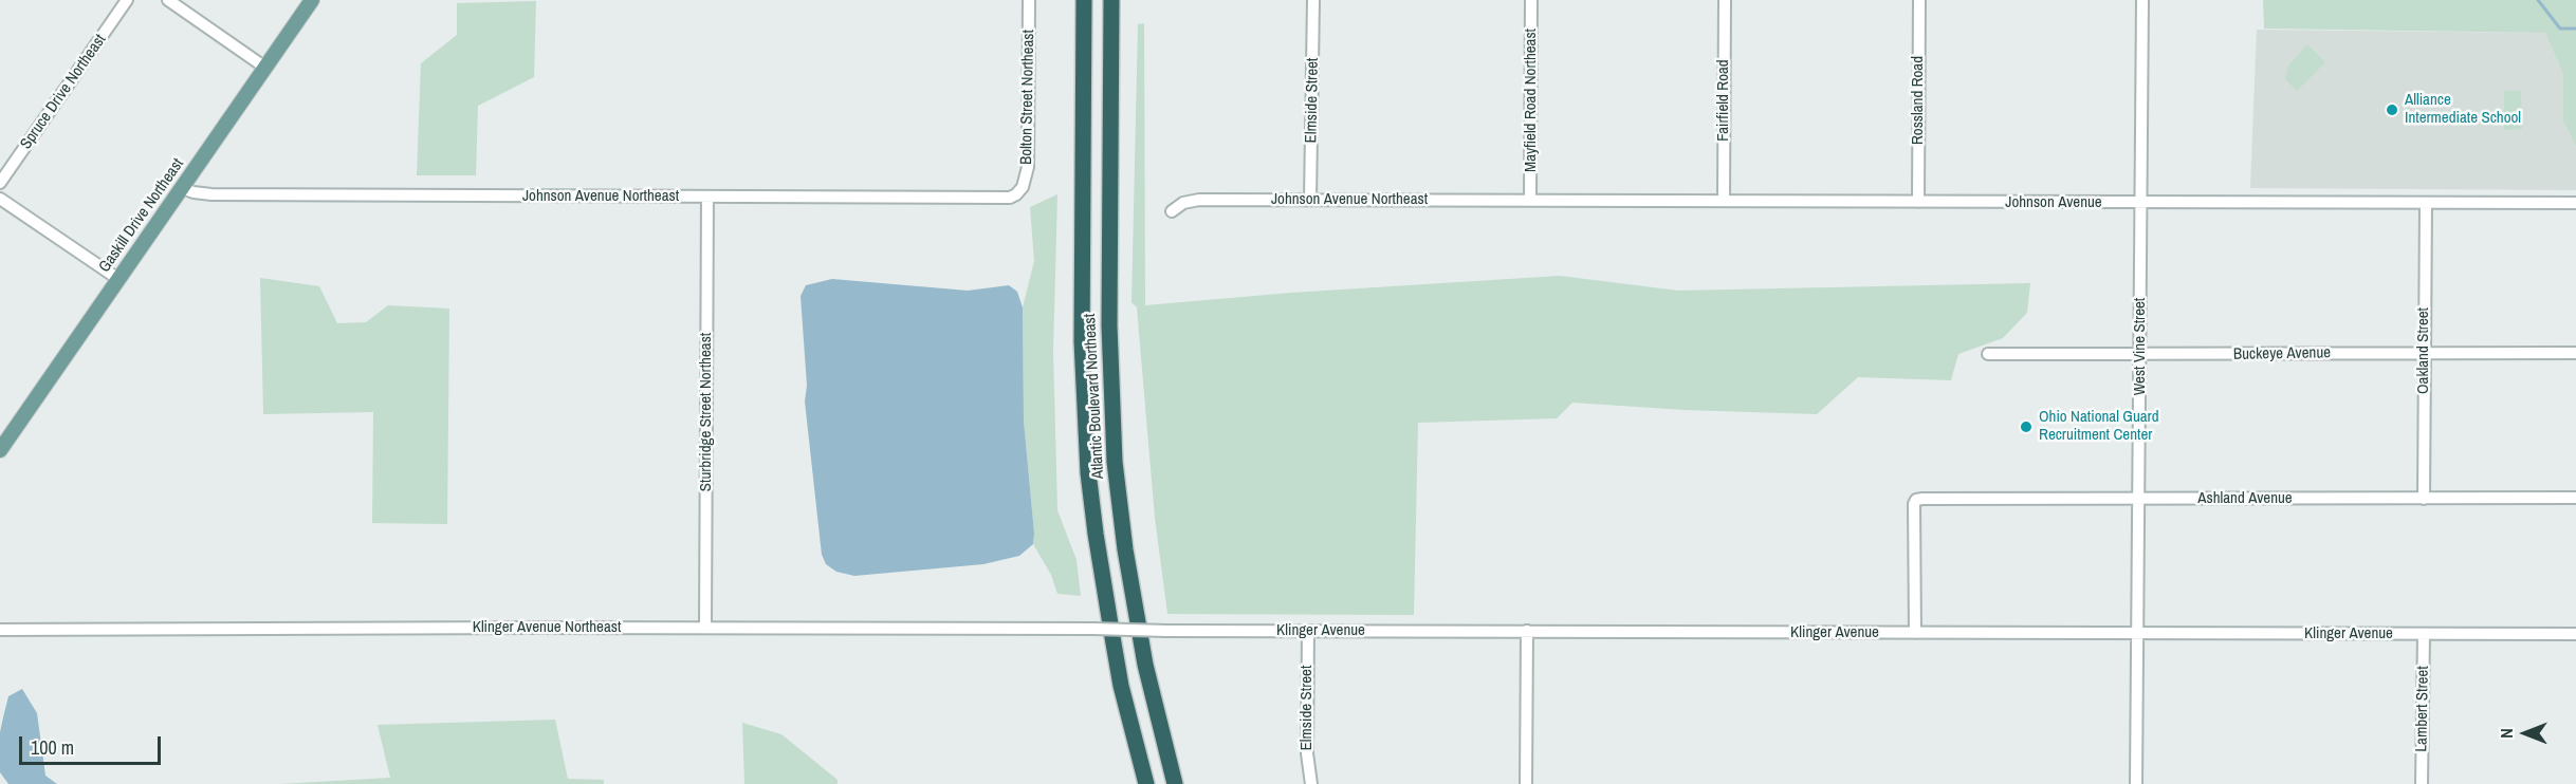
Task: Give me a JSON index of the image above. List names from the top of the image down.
{
  "streets": {
    "highway": ["Atlantic Boulevard Northeast"],
    "main road": ["Gaskill Drive Northeast"],
    "street": [
      "Spruce Drive Northeast",
      "Bolton Street Northeast",
      "Elmside Street",
      "Mayfield Road Northeast",
      "Fairfield Road",
      "Rossland Road",
      "Johnson Avenue Northeast",
      "Johnson Avenue",
      "West Vine Street",
      "Oakland Street",
      "Buckeye Avenue",
      "Sturbridge Street Northeast",
      "Ashland Avenue",
      "Klinger Avenue Northeast",
      "Klinger Avenue",
      "Lambert Street"
    ]
  },
  "crossings": [
    ["Bolton Street Northeast", "Johnson Avenue Northeast"],
    ["Elmside Street", "Johnson Avenue Northeast"],
    ["Elmside Street", "Klinger Avenue"],
    ["Mayfield Road Northeast", "Johnson Avenue Northeast"],
    ["Mayfield Road Northeast", "Johnson Avenue"],
    ["Fairfield Road", "Johnson Avenue"],
    ["Rossland Road", "Johnson Avenue"],
    ["Johnson Avenue Northeast", "Johnson Avenue"],
    ["Johnson Avenue Northeast", "Gaskill Drive Northeast"],
    ["Johnson Avenue Northeast", "Sturbridge Street Northeast"],
    ["Johnson Avenue", "West Vine Street"],
    ["Johnson Avenue", "Oakland Street"],
    ["West Vine Street", "Buckeye Avenue"],
    ["West Vine Street", "Ashland Avenue"],
    ["West Vine Street", "Klinger Avenue"],
    ["Oakland Street", "Buckeye Avenue"],
    ["Oakland Street", "Ashland Avenue"],
    ["Sturbridge Street Northeast", "Klinger Avenue Northeast"],
    ["Ashland Avenue", "Klinger Avenue"],
    ["Klinger Avenue Northeast", "Klinger Avenue"],
    ["Klinger Avenue", "Lambert Street"]
  ],
  "places": ["Alliance Intermediate School", "Ohio National Guard Recruitment Center"],
  "scale_bar": "100 m",
  "north": "left"
}
